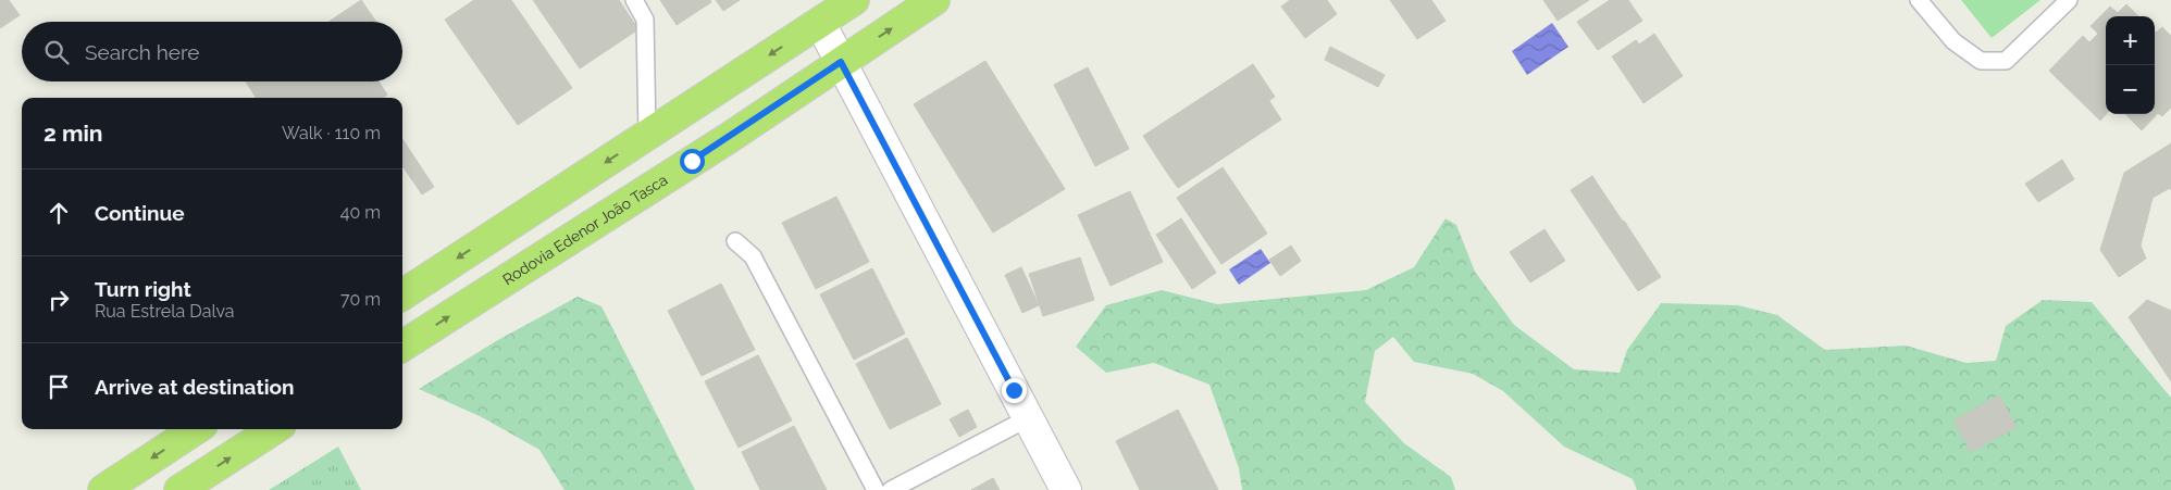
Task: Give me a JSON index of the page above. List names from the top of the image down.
{
  "streets": {
    "main road": ["Rodovia Edenor João Tasca"]
  },
  "page": {
    "map_buttons": ["+", "−"],
    "search": "Search here",
    "heading": ["2 min", "Walk · 110 m"],
    "list": [
      ["Continue", "40 m"],
      ["Turn right", "Rua Estrela Dalva", "70 m"],
      "Arrive at destination"
    ]
  }
}
